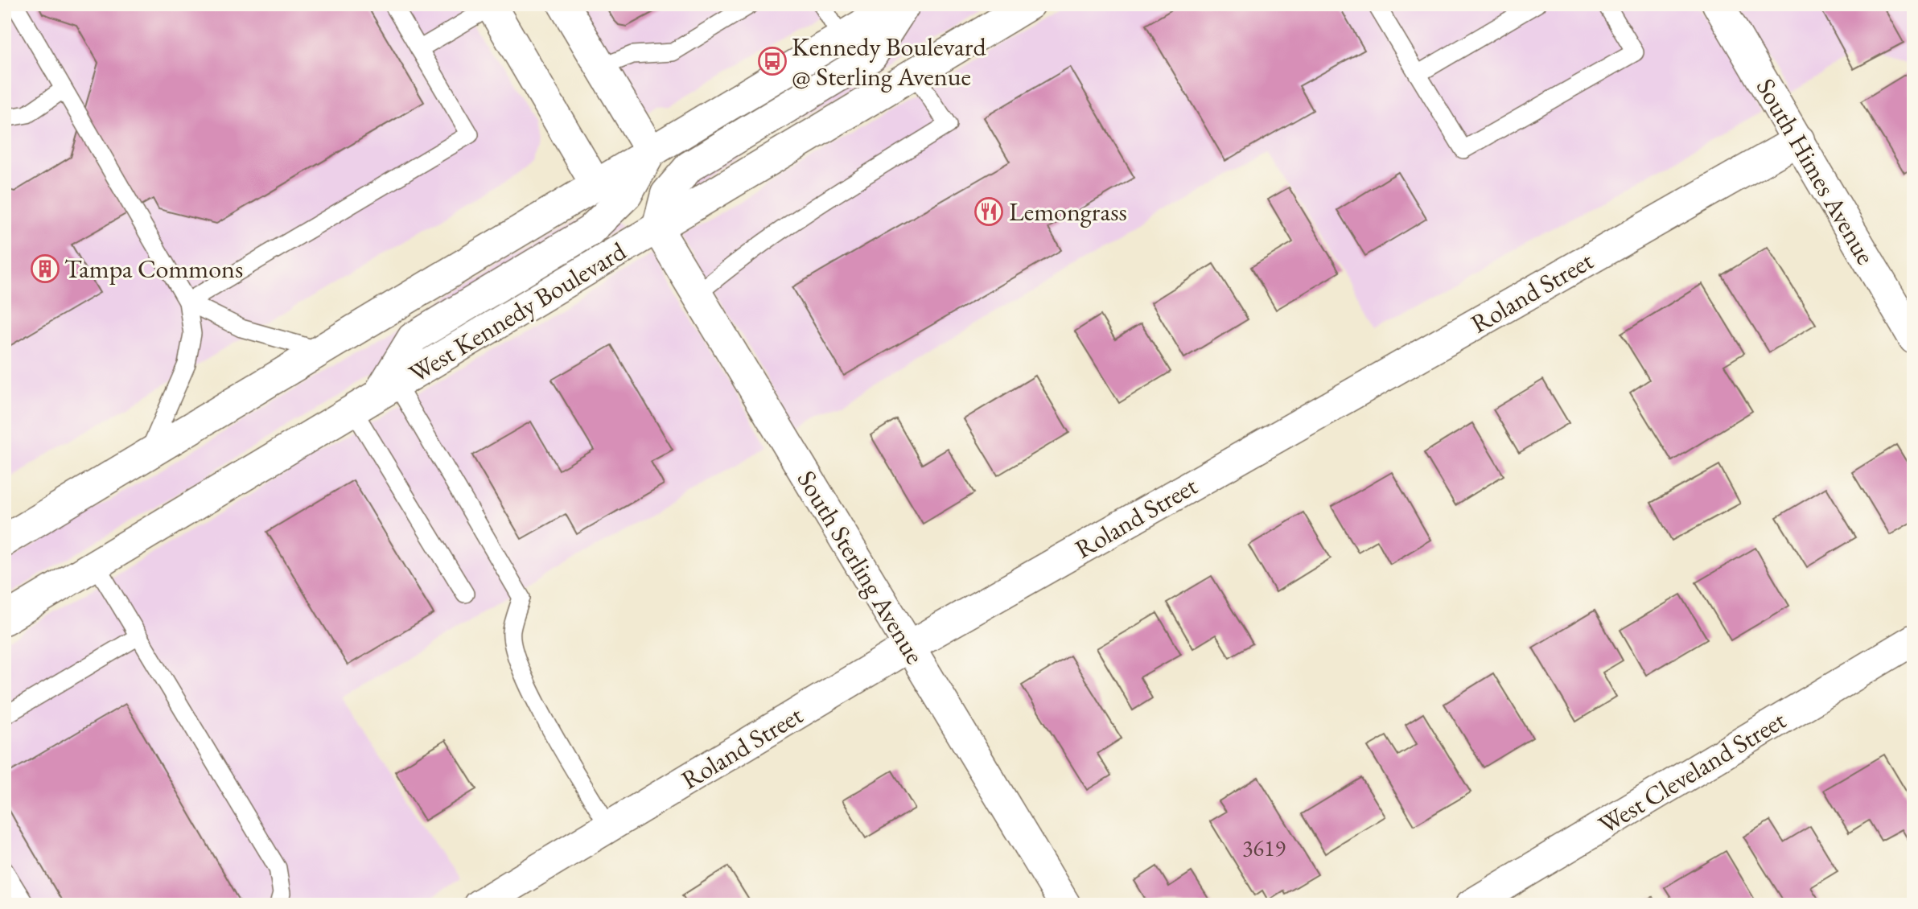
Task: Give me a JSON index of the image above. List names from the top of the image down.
{
  "streets": {
    "street": [
      "South Himes Avenue",
      "Roland Street",
      "West Kennedy Boulevard",
      "South Sterling Avenue",
      "West Cleveland Street"
    ]
  },
  "crossings": [
    ["South Himes Avenue", "Roland Street"],
    ["Roland Street", "South Sterling Avenue"],
    ["West Kennedy Boulevard", "South Sterling Avenue"]
  ],
  "places": {
    "bus stop": ["Kennedy Boulevard @ Sterling Avenue"],
    "restaurant": ["Lemongrass"],
    "building": ["Tampa Commons"]
  },
  "house_numbers": ["3619"]
}
